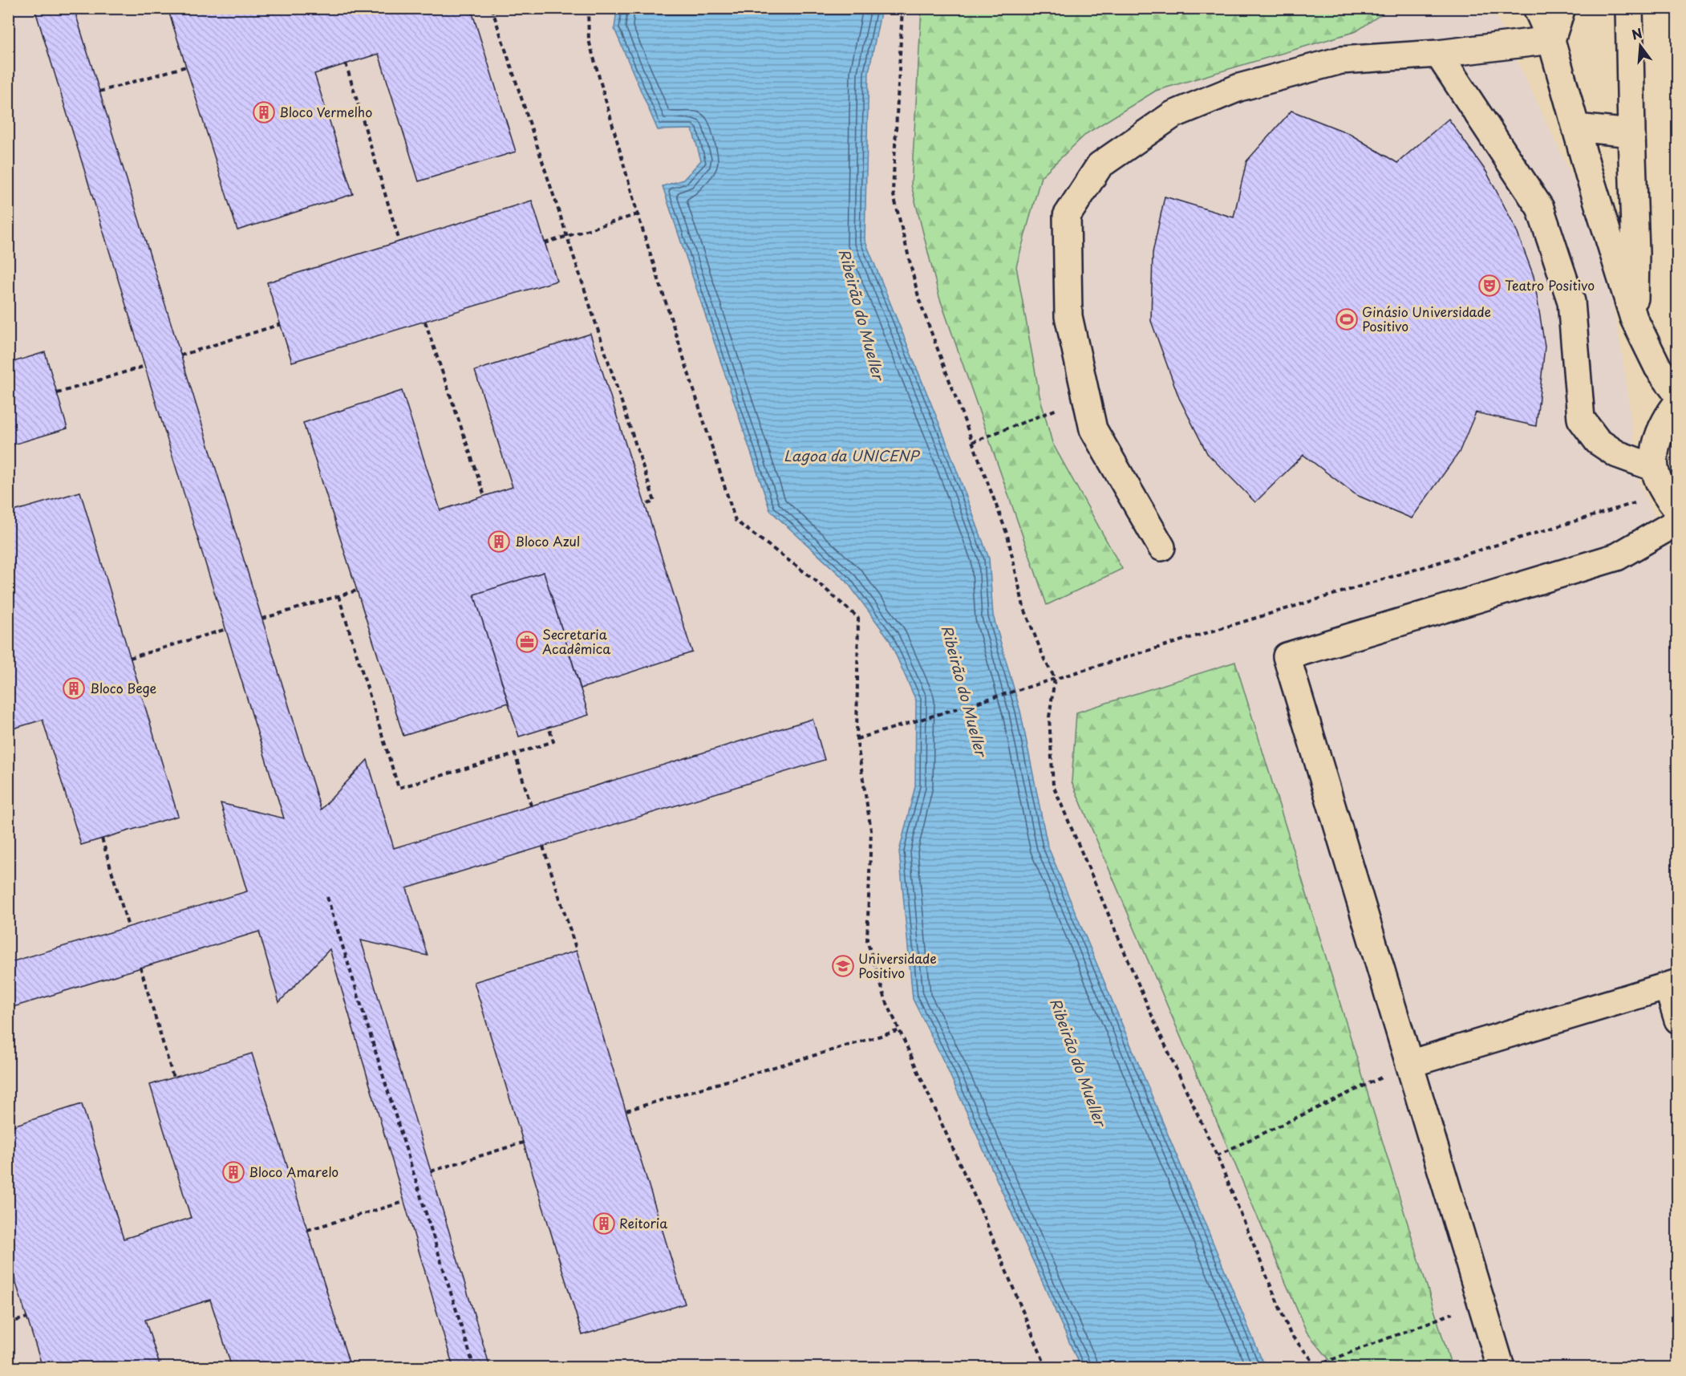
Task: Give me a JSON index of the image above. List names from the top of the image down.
{
  "water": ["Ribeirão do Mueller", "Lagoa da UNICENP"],
  "places": {
    "building": [
      "Bloco Vermelho",
      "Bloco Azul",
      "Bloco Bege",
      "Bloco Amarelo",
      "Reitoria"
    ],
    "theatre": ["Teatro Positivo"],
    "sports": ["Ginásio Universidade Positivo"],
    "office": ["Secretaria Acadêmica"],
    "school or university": ["Universidade Positivo"]
  },
  "north": "top"
}
